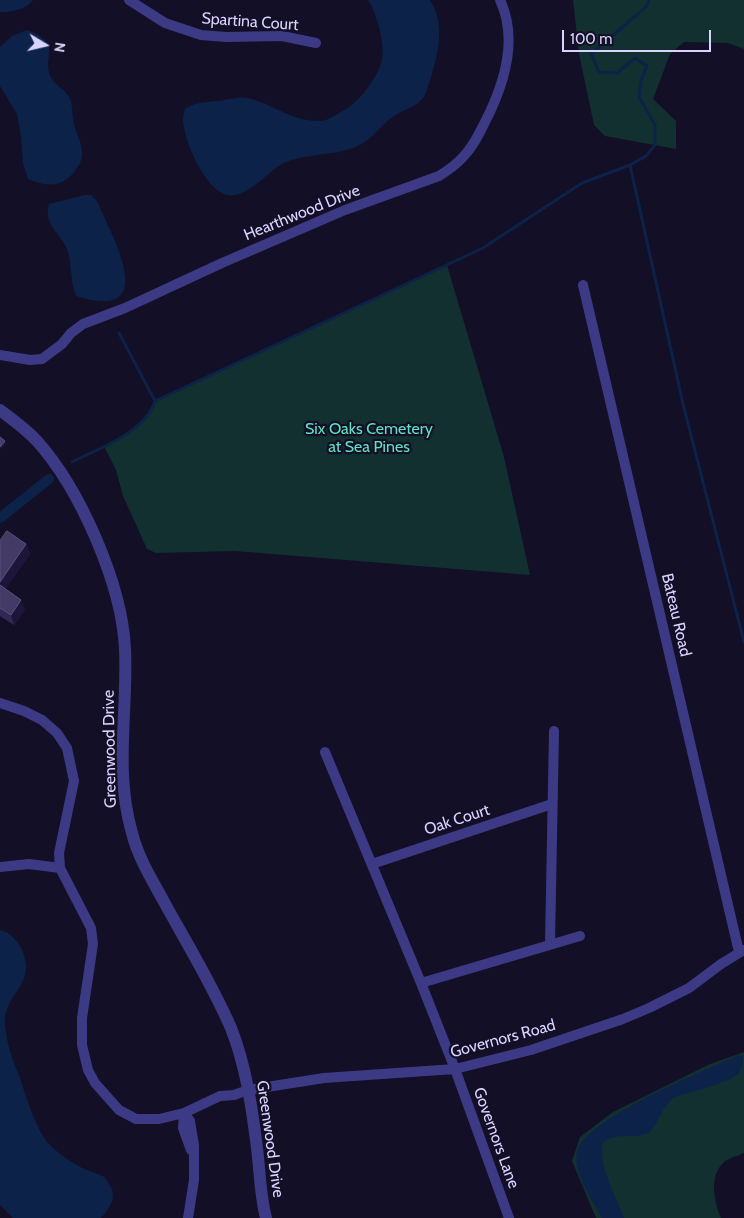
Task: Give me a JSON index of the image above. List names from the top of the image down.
{
  "streets": {
    "street": [
      "Spartina Court",
      "Hearthwood Drive",
      "Bateau Road",
      "Greenwood Drive",
      "Oak Court",
      "Governors Road",
      "Governors Lane"
    ]
  },
  "crossings": [
    ["Bateau Road", "Governors Road"],
    ["Greenwood Drive", "Governors Road"],
    ["Governors Road", "Governors Lane"]
  ],
  "parks": ["Six Oaks Cemetery at Sea Pines"],
  "scale_bar": "100 m",
  "north": "right"
}
